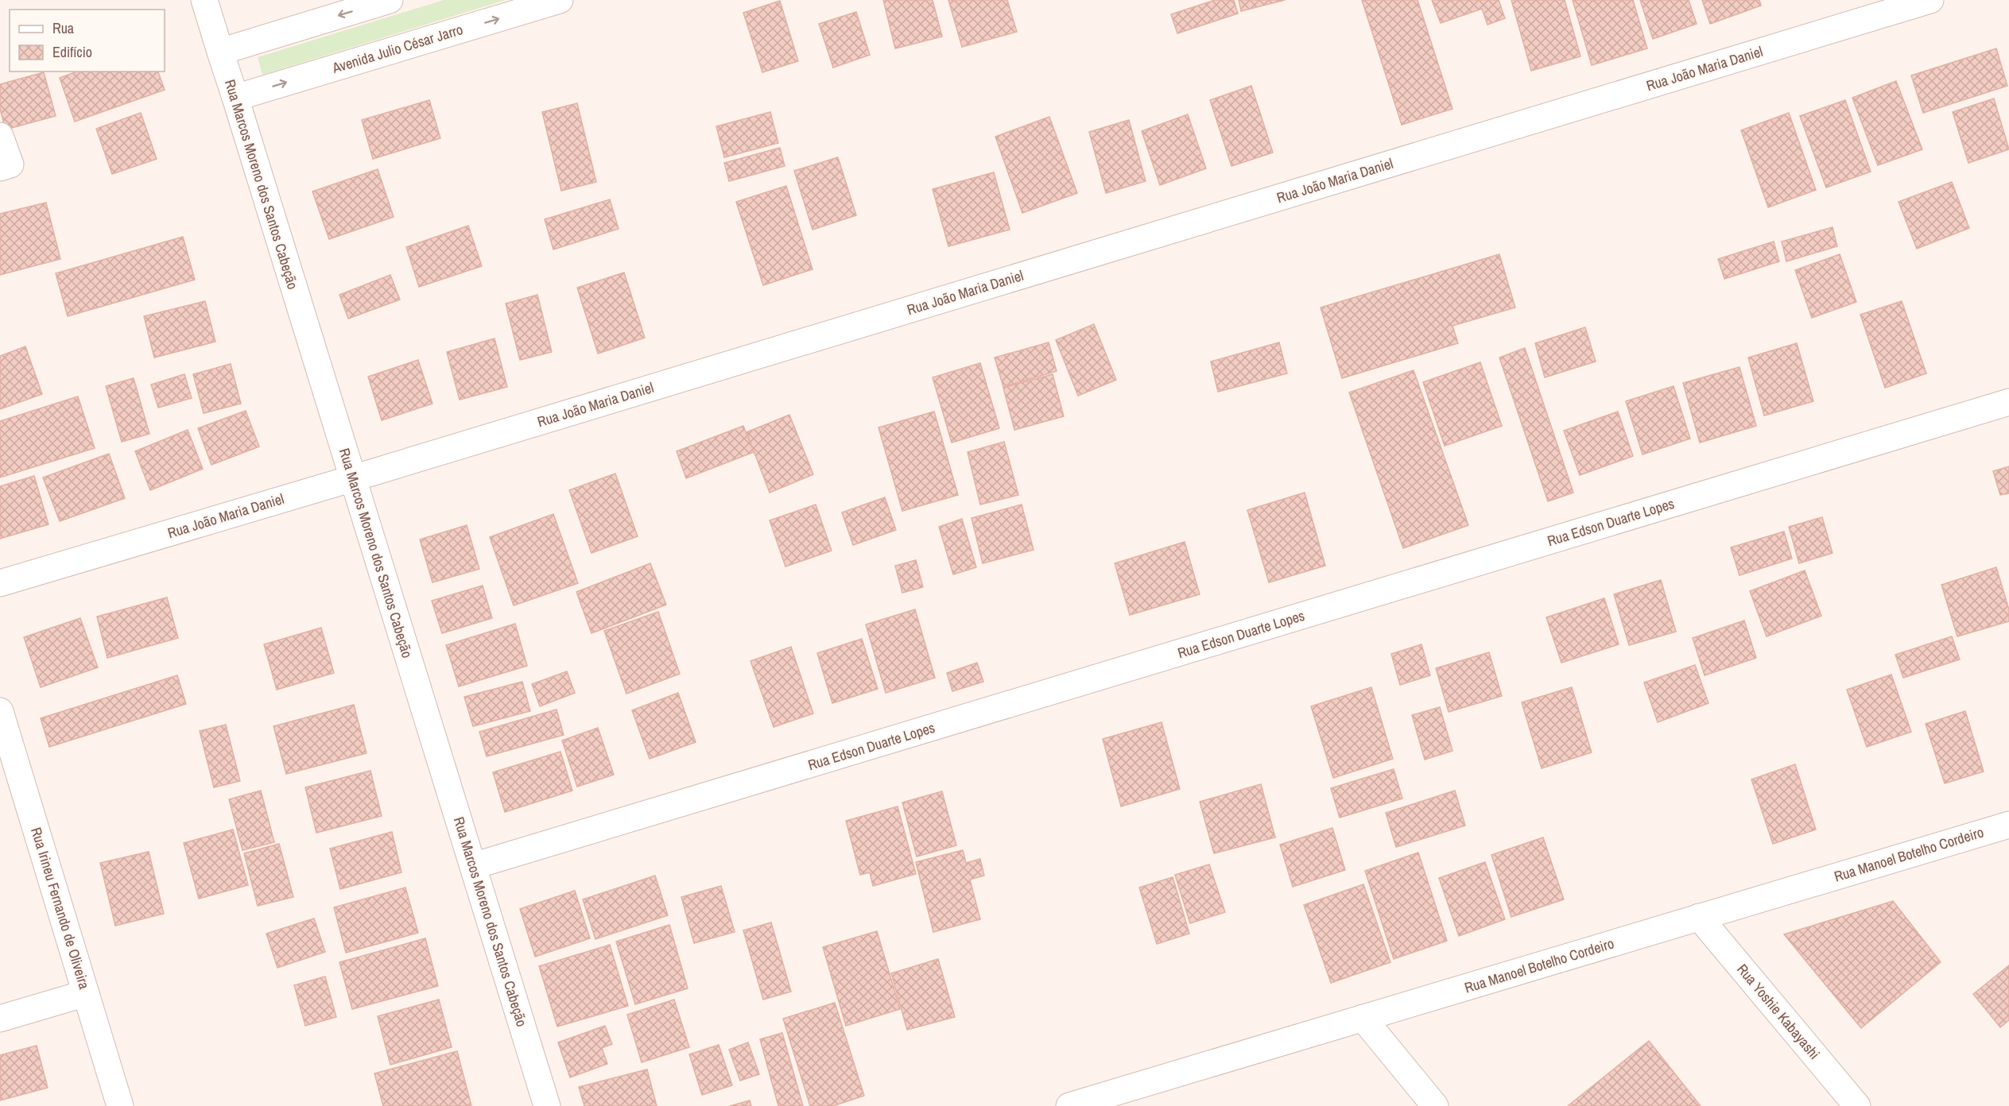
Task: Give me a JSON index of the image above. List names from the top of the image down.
{
  "streets": {
    "street": [
      "Avenida Julio César Jarro",
      "Rua João Maria Daniel",
      "Rua Marcos Moreno dos Santos Cabeção",
      "Rua Edson Duarte Lopes",
      "Rua Manoel Botelho Cordeiro",
      "Rua Irineu Fernando de Oliveira",
      "Rua Yoshie Kabayashi"
    ]
  },
  "crossings": [
    ["Avenida Julio César Jarro", "Rua Marcos Moreno dos Santos Cabeção"],
    ["Rua João Maria Daniel", "Rua Marcos Moreno dos Santos Cabeção"],
    ["Rua Marcos Moreno dos Santos Cabeção", "Rua Edson Duarte Lopes"],
    ["Rua Manoel Botelho Cordeiro", "Rua Yoshie Kabayashi"]
  ],
  "legend": ["Rua", "Edifício"]
}
